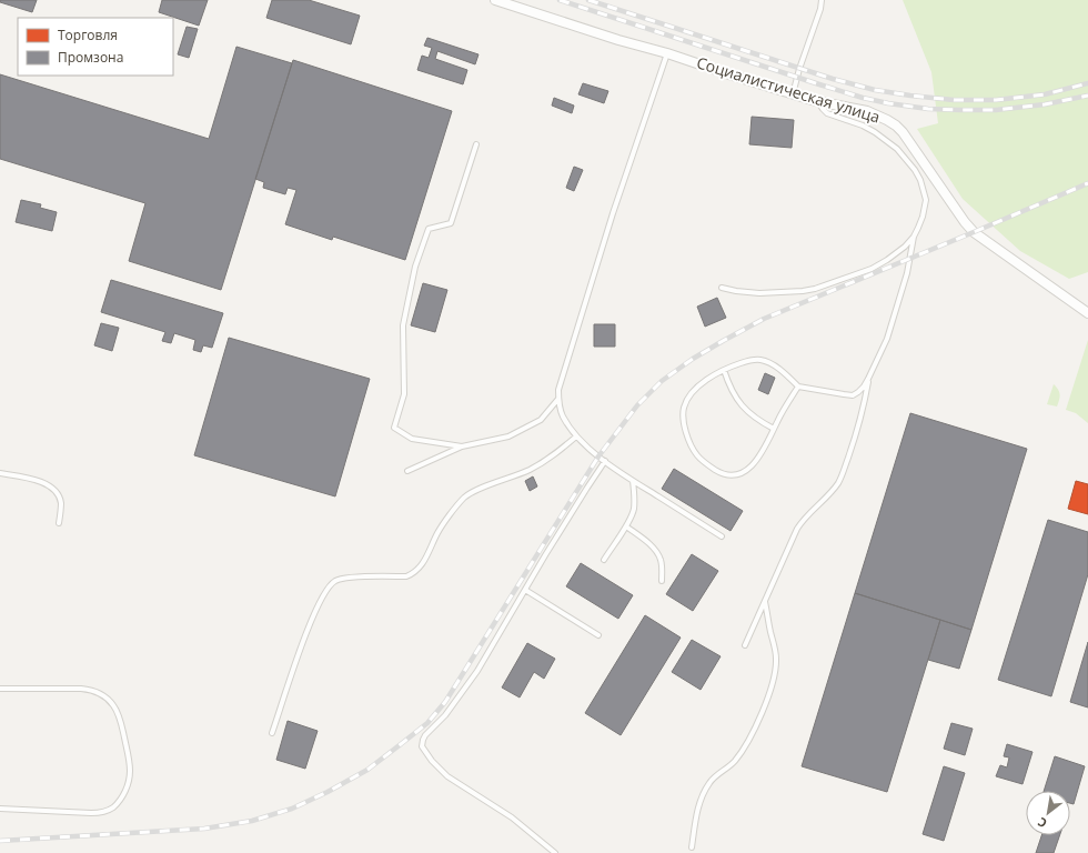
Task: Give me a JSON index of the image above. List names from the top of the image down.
{
  "streets": {
    "street": ["Социалистическая улица"]
  },
  "legend": ["Торговля", "Промзона"],
  "north": "bottom left"
}
